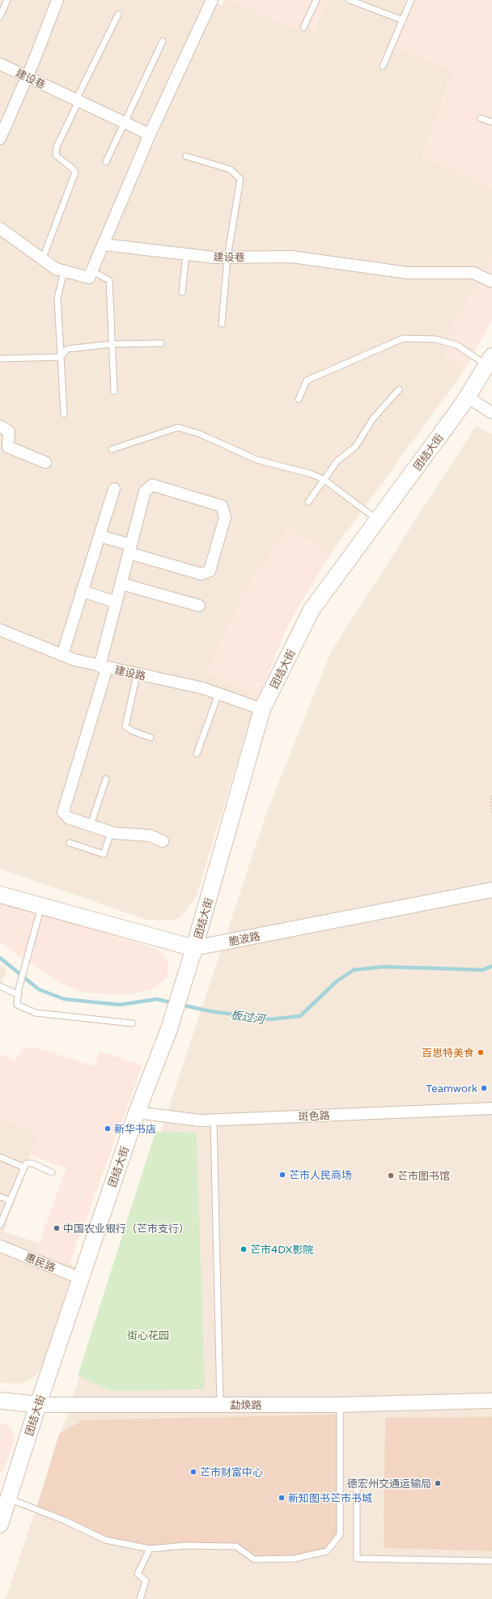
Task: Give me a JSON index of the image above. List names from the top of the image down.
{
  "streets": {
    "main road": ["团结大街", "胞波路", "勐焕路"],
    "street": [
      "建设巷",
      "建设路",
      "斑色路",
      "惠民路"
    ]
  },
  "crossings": [
    ["团结大街", "建设路"],
    ["团结大街", "胞波路"],
    ["团结大街", "斑色路"],
    ["团结大街", "惠民路"],
    ["团结大街", "勐焕路"]
  ],
  "water": ["板过河"],
  "parks": ["街心花园"],
  "places": [
    "百思特美食",
    "Teamwork",
    "新华书店",
    "芒市人民商场",
    "芒市图书馆",
    "中国农业银行（芒市支行）",
    "芒市4DX影院",
    "芒市财富中心",
    "德宏州交通运输局",
    "新知图书芒市书城"
  ]
}
